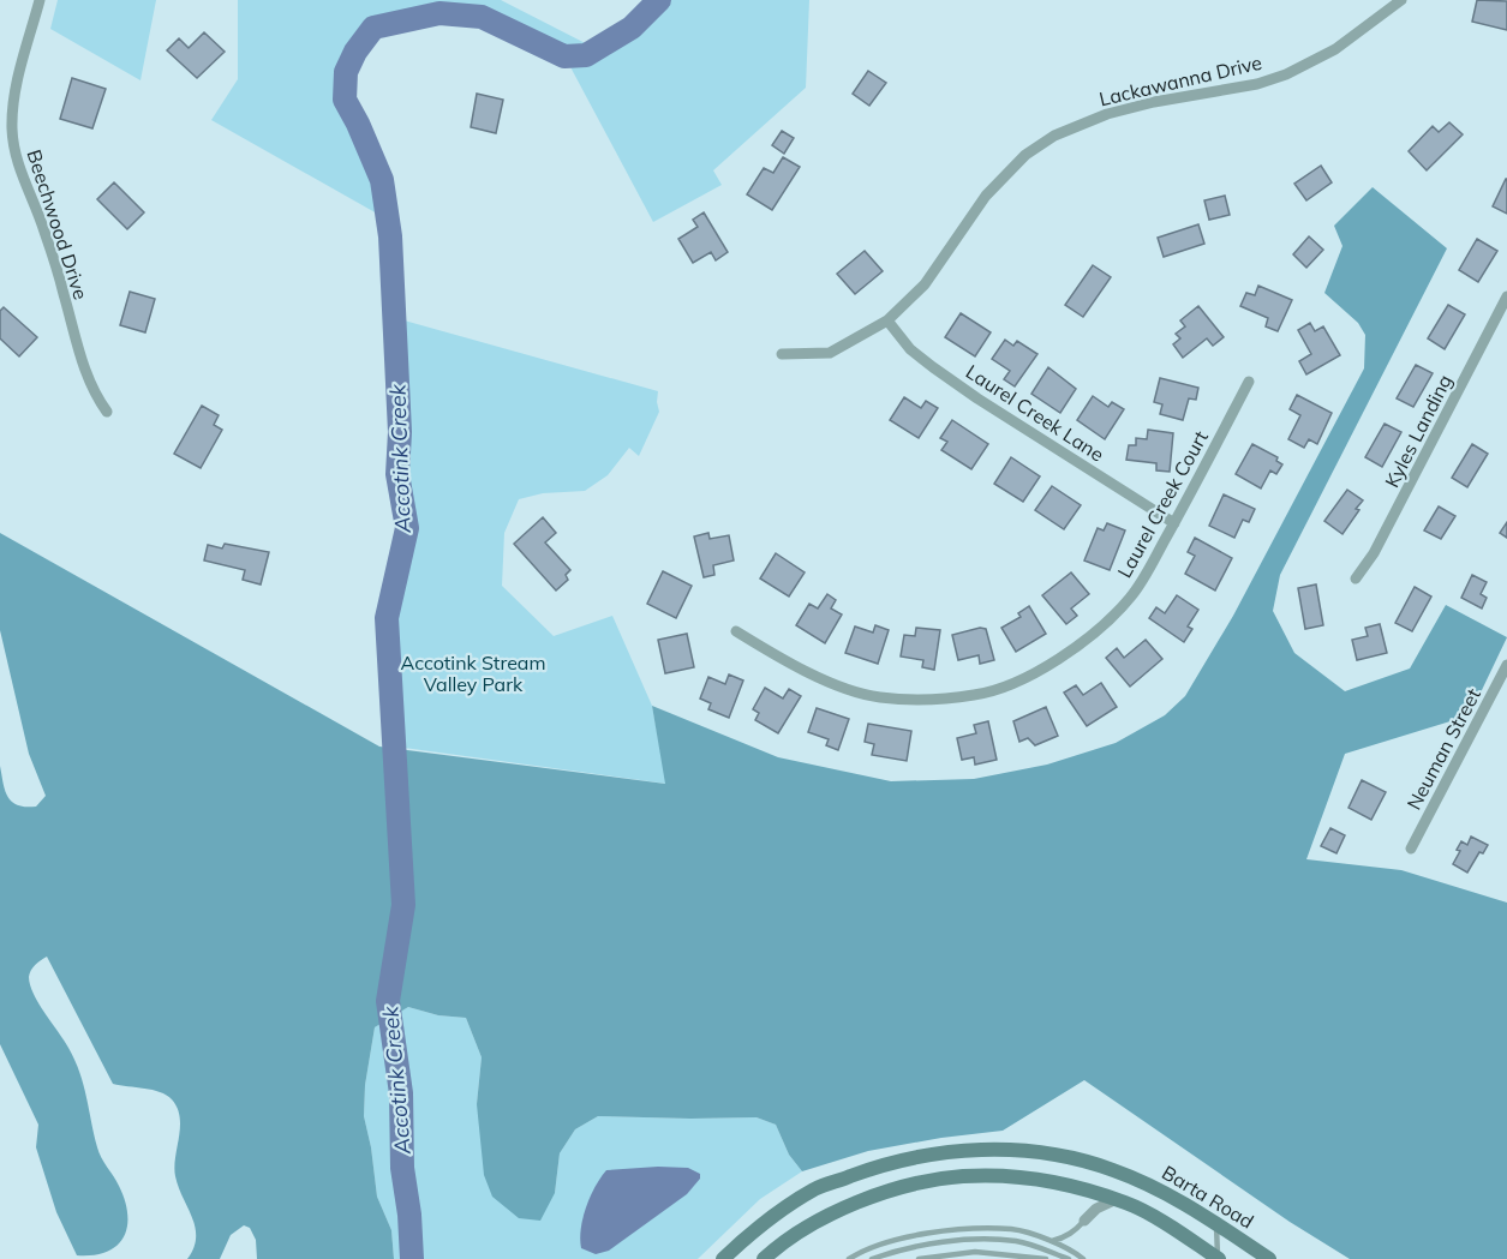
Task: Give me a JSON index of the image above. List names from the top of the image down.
{
  "streets": {
    "street": [
      "Lackawanna Drive",
      "Beechwood Drive",
      "Laurel Creek Lane",
      "Kyles Landing",
      "Laurel Creek Court",
      "Neuman Street",
      "Barta Road"
    ]
  },
  "crossings": [
    ["Lackawanna Drive", "Laurel Creek Lane"],
    ["Laurel Creek Lane", "Laurel Creek Court"]
  ],
  "water": ["Accotink Creek"],
  "parks": ["Accotink Stream Valley Park"]
}
